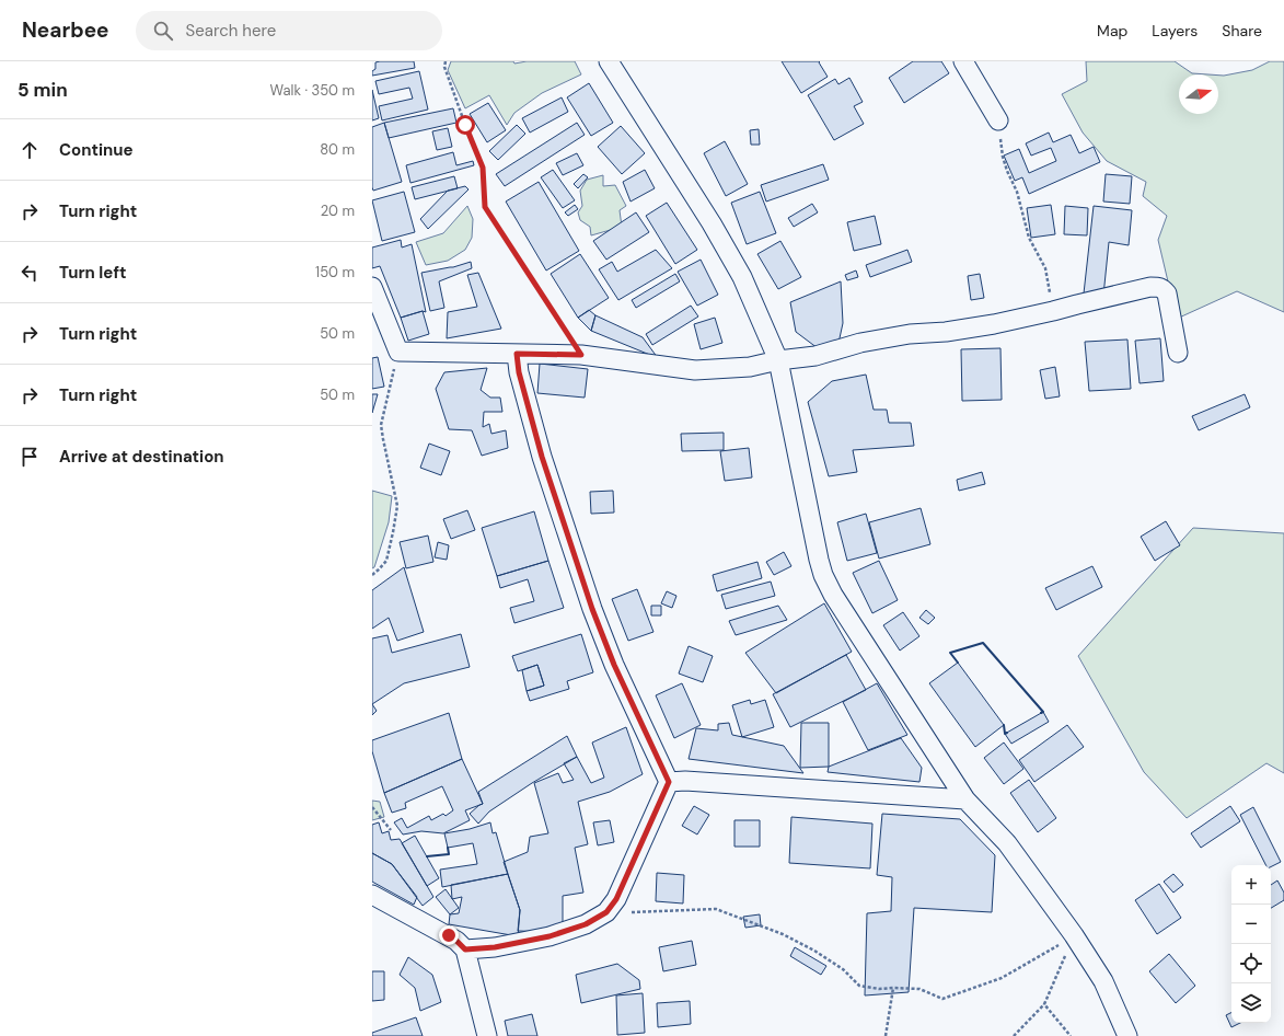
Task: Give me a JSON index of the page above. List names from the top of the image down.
{
  "north": "right",
  "page": {
    "header": "Nearbee",
    "search": "Search here",
    "nav": ["Map", "Layers", "Share"],
    "heading": ["5 min", "Walk · 350 m"],
    "list": [
      ["Continue", "80 m"],
      ["Turn right", "20 m"],
      ["Turn left", "150 m"],
      ["Turn right", "50 m"],
      ["Turn right", "50 m"],
      "Arrive at destination"
    ],
    "map_buttons": ["+", "−"]
  }
}
